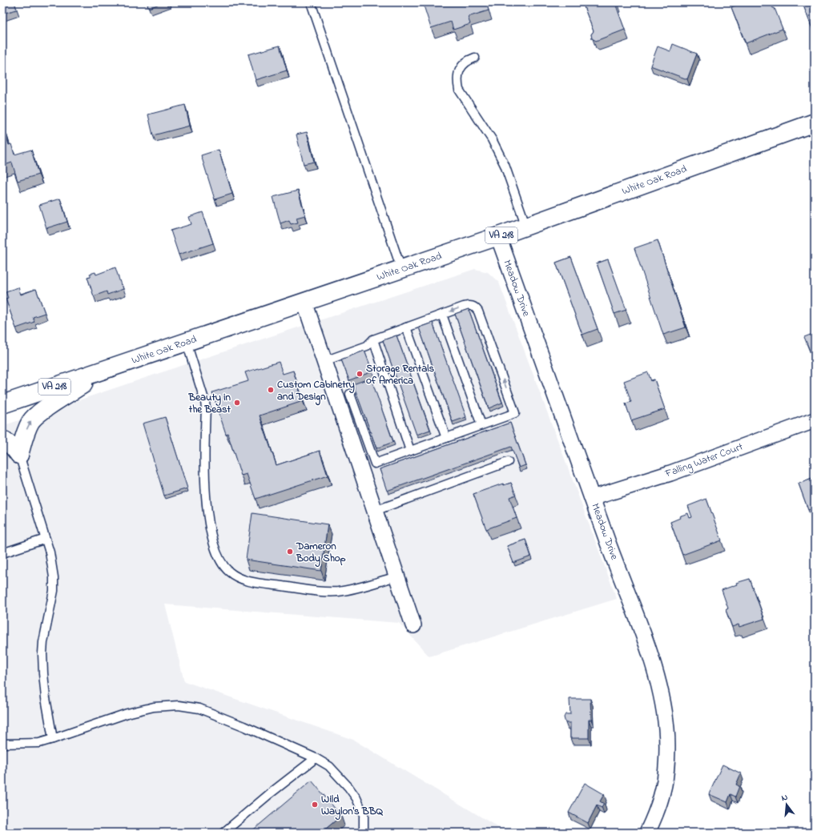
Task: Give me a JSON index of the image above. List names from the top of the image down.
{
  "streets": {
    "main road": ["White Oak Road", "VA 218"],
    "street": ["Meadow Drive", "Falling Water Court"]
  },
  "crossings": [
    ["White Oak Road", "Meadow Drive"],
    ["Meadow Drive", "Falling Water Court"]
  ],
  "places": [
    "Storage Rentals of America",
    "Custom Cabinetry and Design",
    "Beauty in the Beast",
    "Dameron Body Shop",
    "Wild Waylon's BBQ"
  ],
  "north": "top"
}
